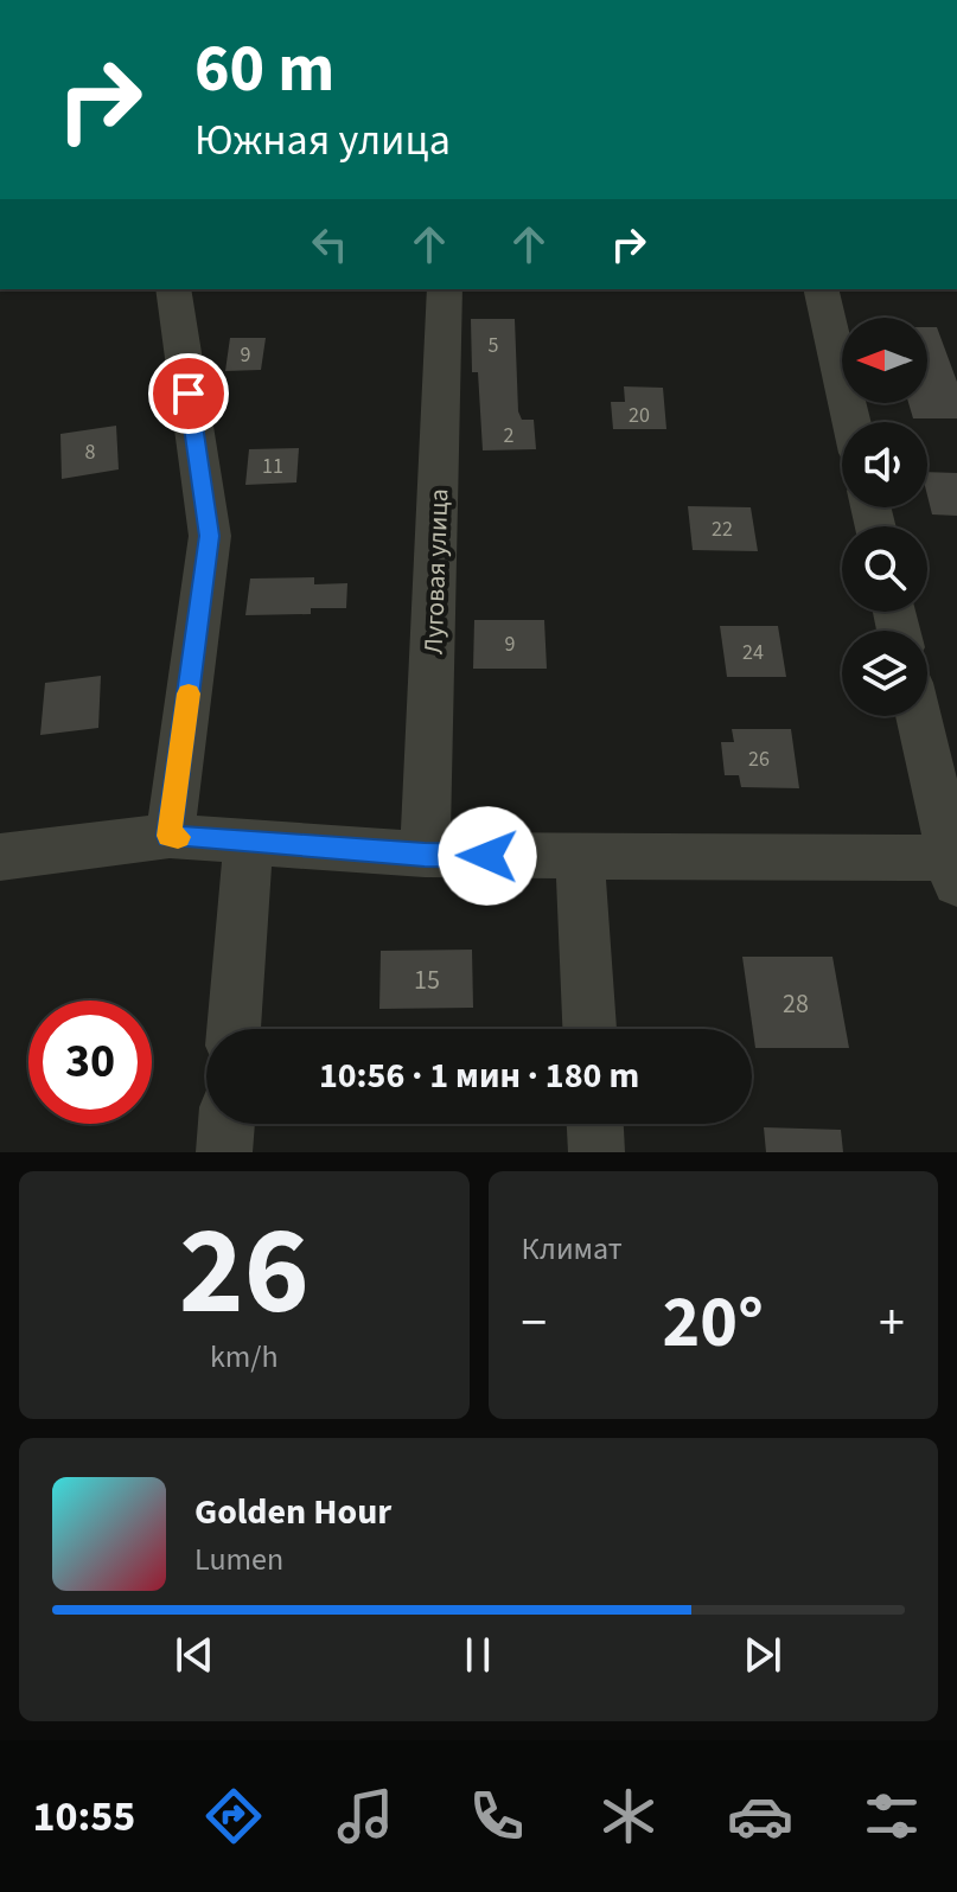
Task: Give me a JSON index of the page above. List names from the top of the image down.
{
  "streets": {
    "street": ["Луговая улица"]
  },
  "house_numbers": [
    "5",
    "9",
    "20",
    "2",
    "8",
    "11",
    "22",
    "9",
    "24",
    "26",
    "15",
    "28"
  ],
  "north": "left",
  "page": {
    "turn": ["60 m", "Южная улица"],
    "limit": "30",
    "trip": "10:56 · 1 мин · 180 m",
    "tile": [
      ["26", "km/h"],
      "Климат"
    ],
    "heat": ["−", "20°", "+"],
    "song": ["Golden Hour", "Lumen"],
    "tabs": "10:55"
  }
}
